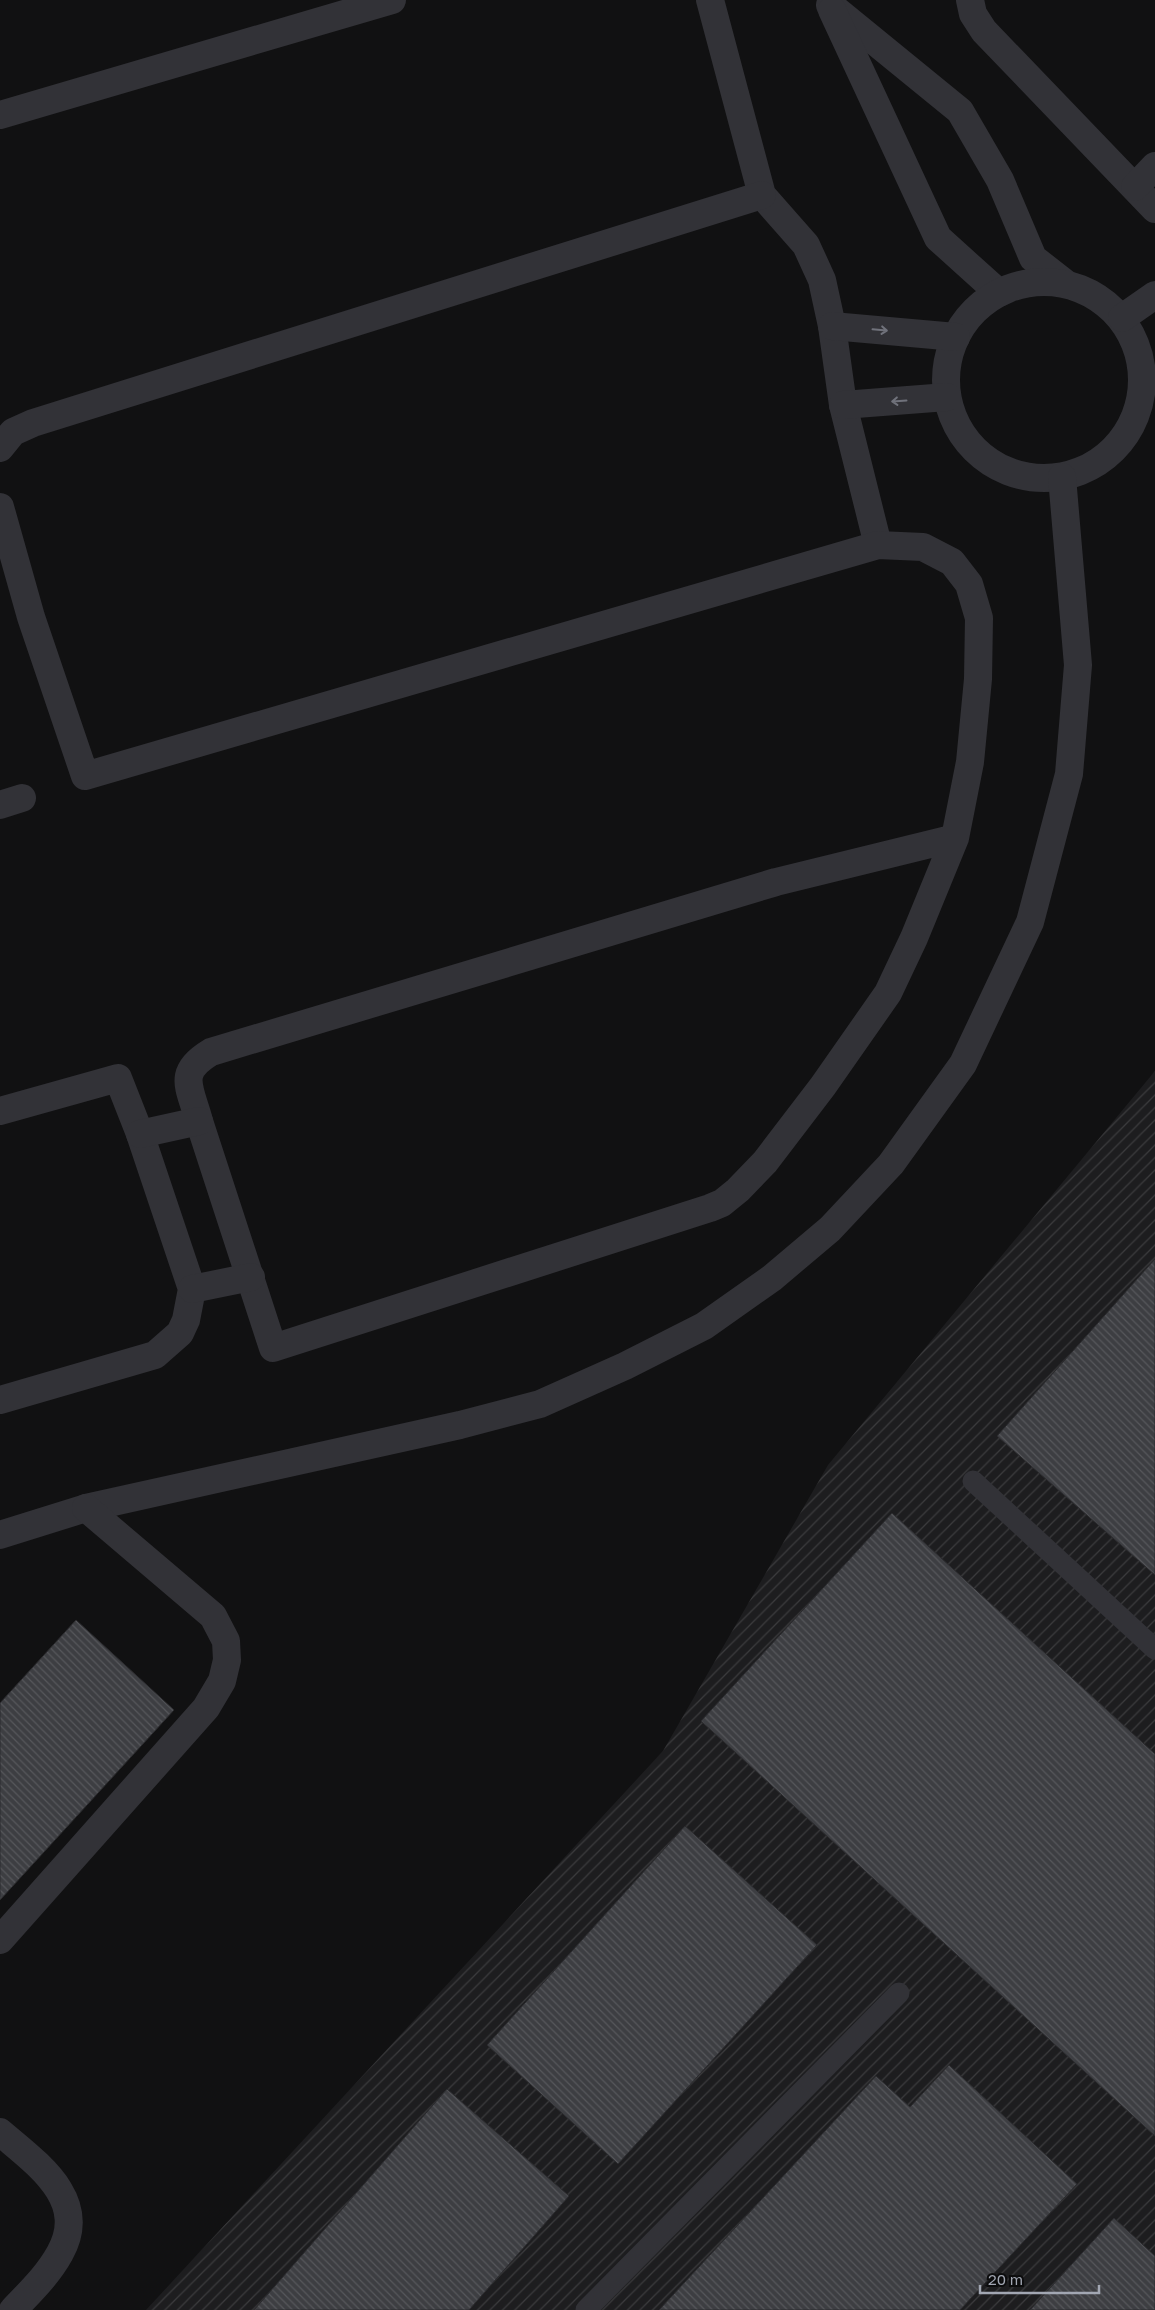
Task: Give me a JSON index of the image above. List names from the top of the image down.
{
  "scale_bar": "20 m"
}
